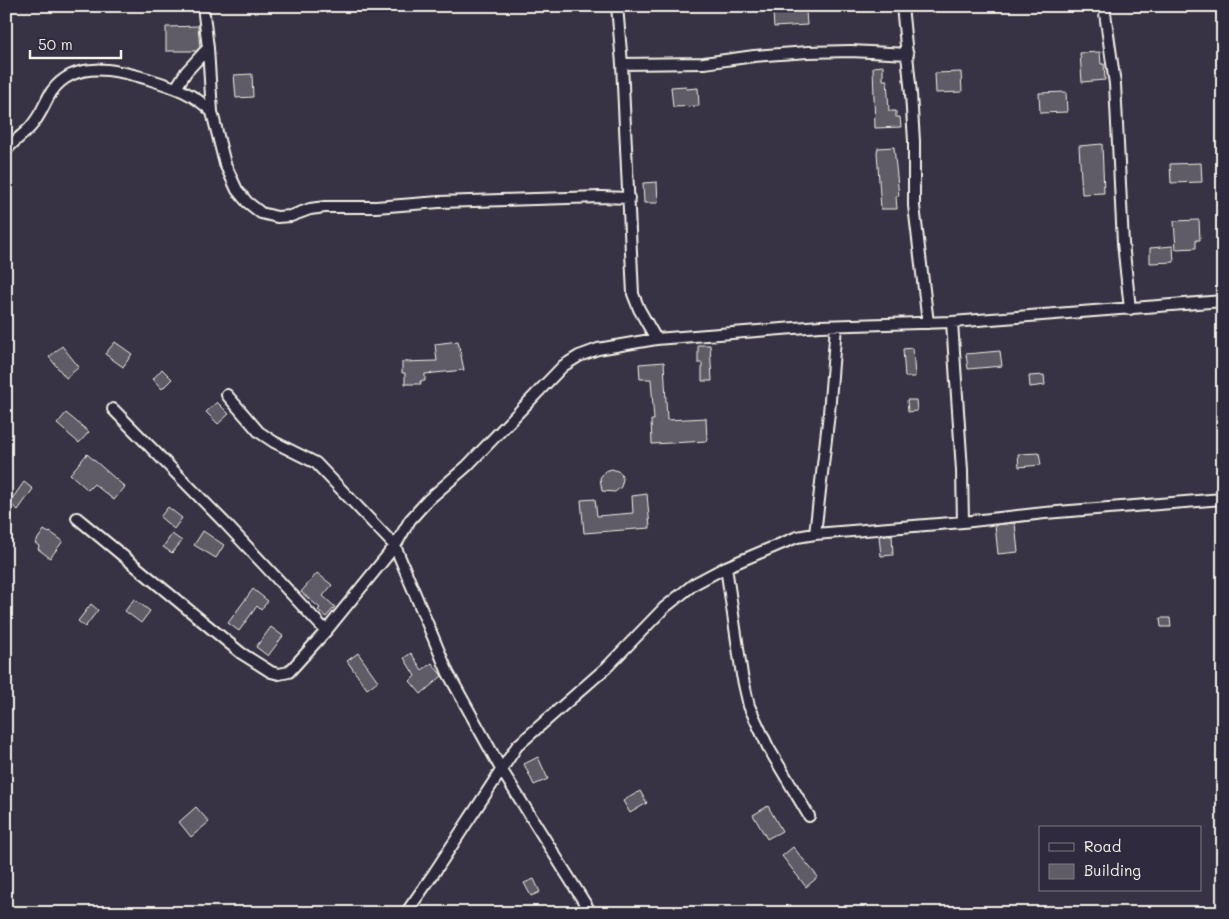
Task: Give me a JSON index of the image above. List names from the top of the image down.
{
  "legend": ["Road", "Building"],
  "scale_bar": "50 m"
}
